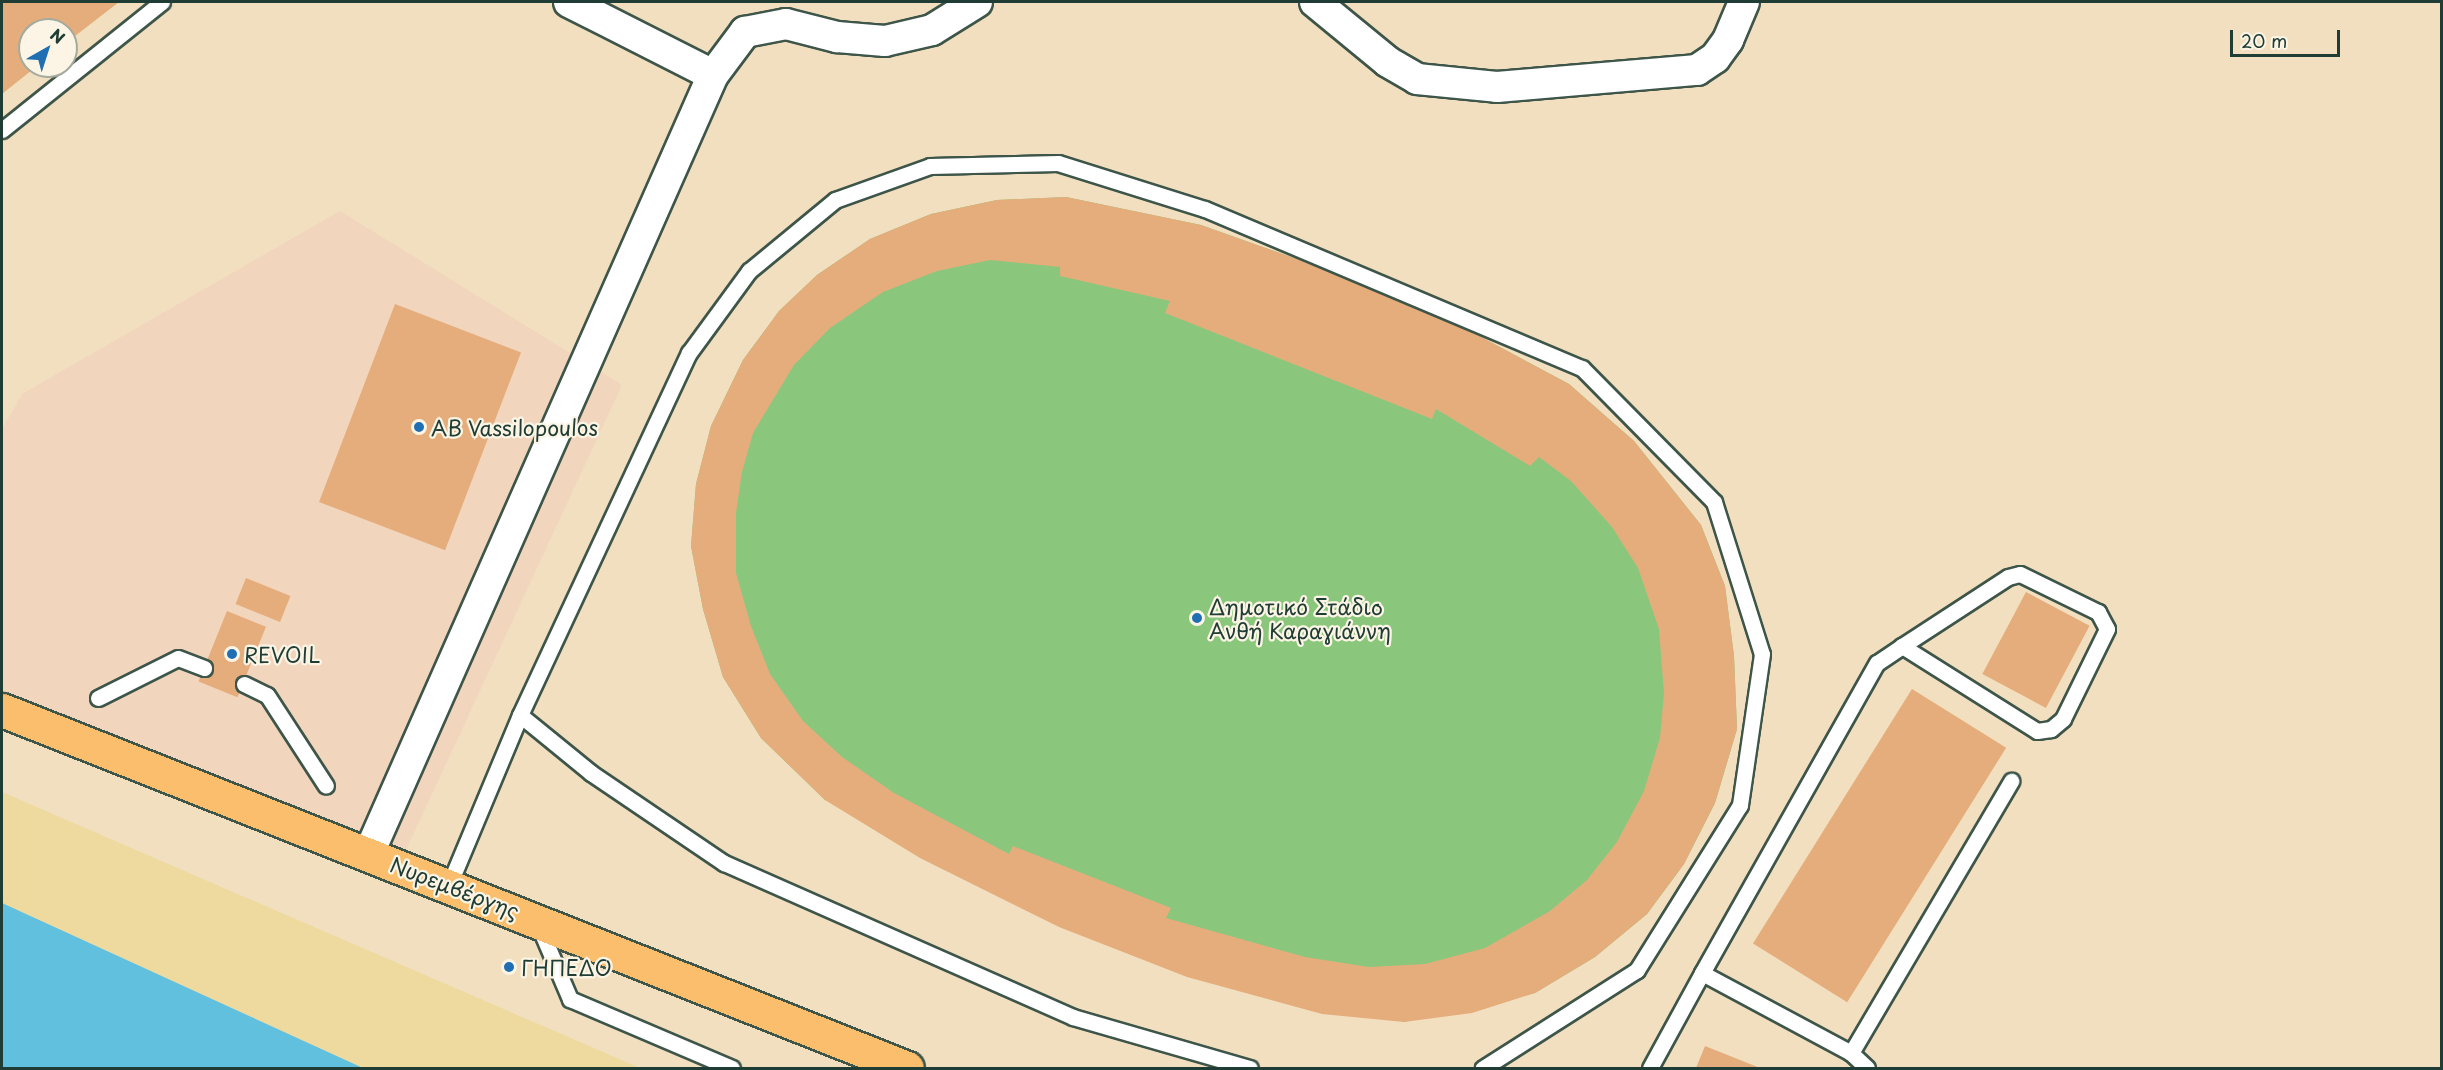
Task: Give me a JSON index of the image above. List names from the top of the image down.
{
  "streets": {
    "main road": ["Νυρεμβέργης"]
  },
  "places": [
    "AB Vassilopoulos",
    "Δημοτικό Στάδιο Ανθή Καραγιάννη",
    "REVOIL",
    "ΓΗΠΕΔΟ"
  ],
  "scale_bar": "20 m",
  "north": "top right"
}
